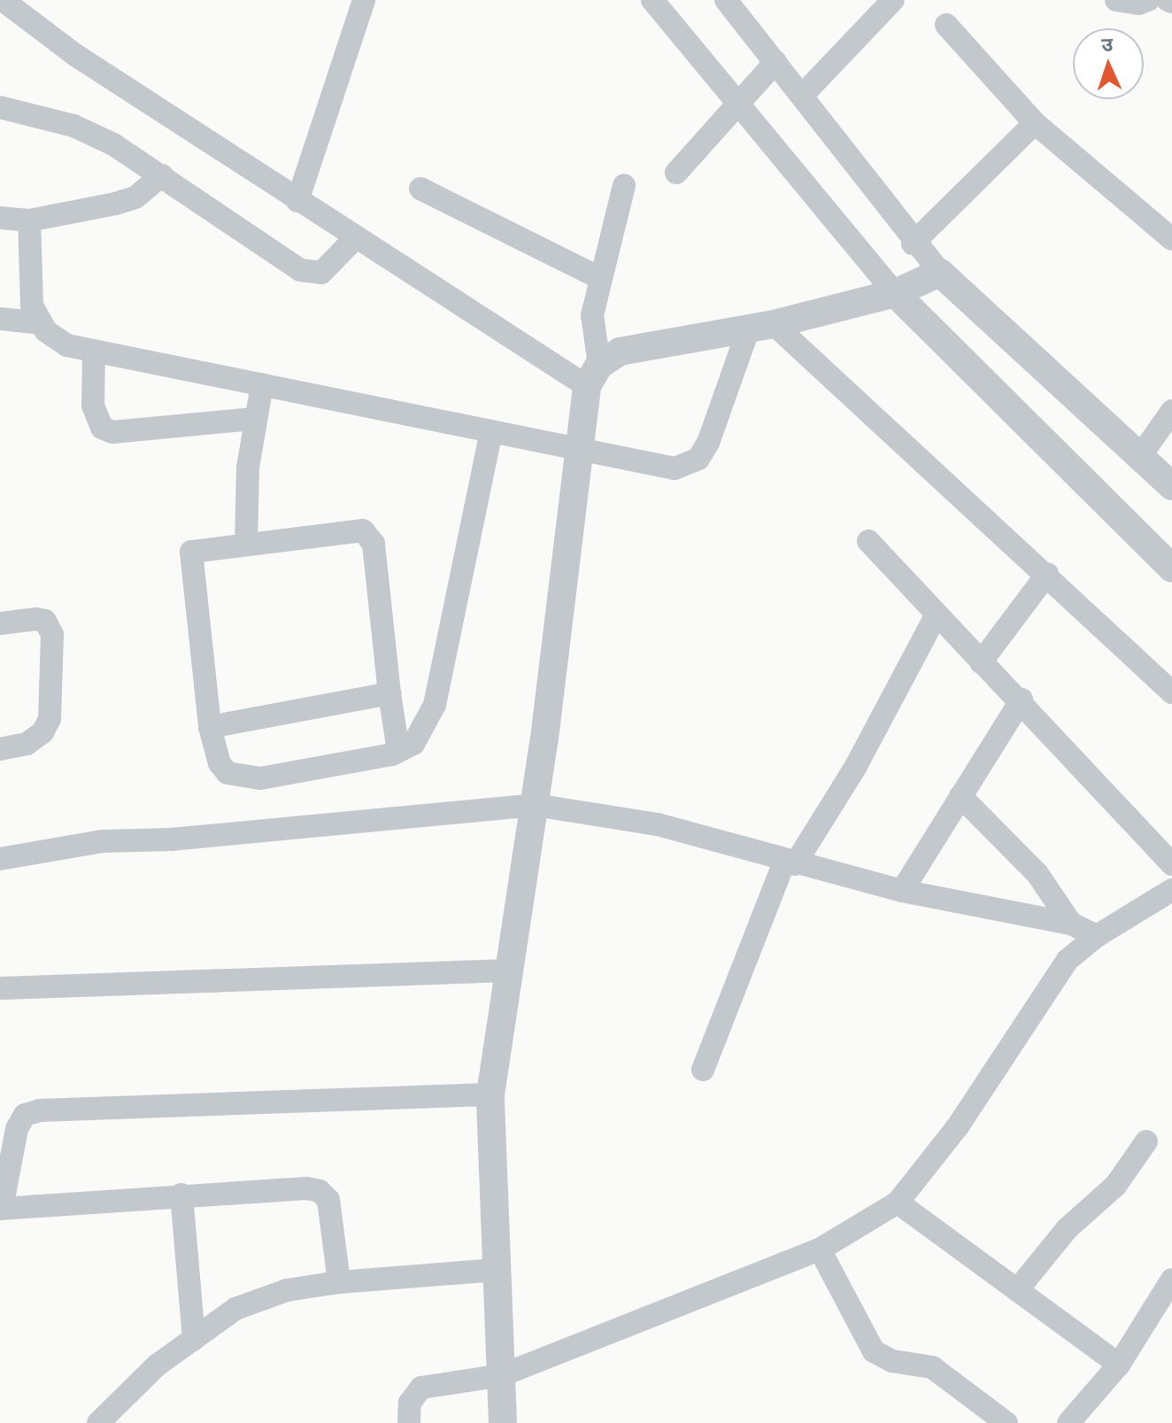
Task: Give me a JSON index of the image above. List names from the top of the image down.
{
  "north": "top"
}
